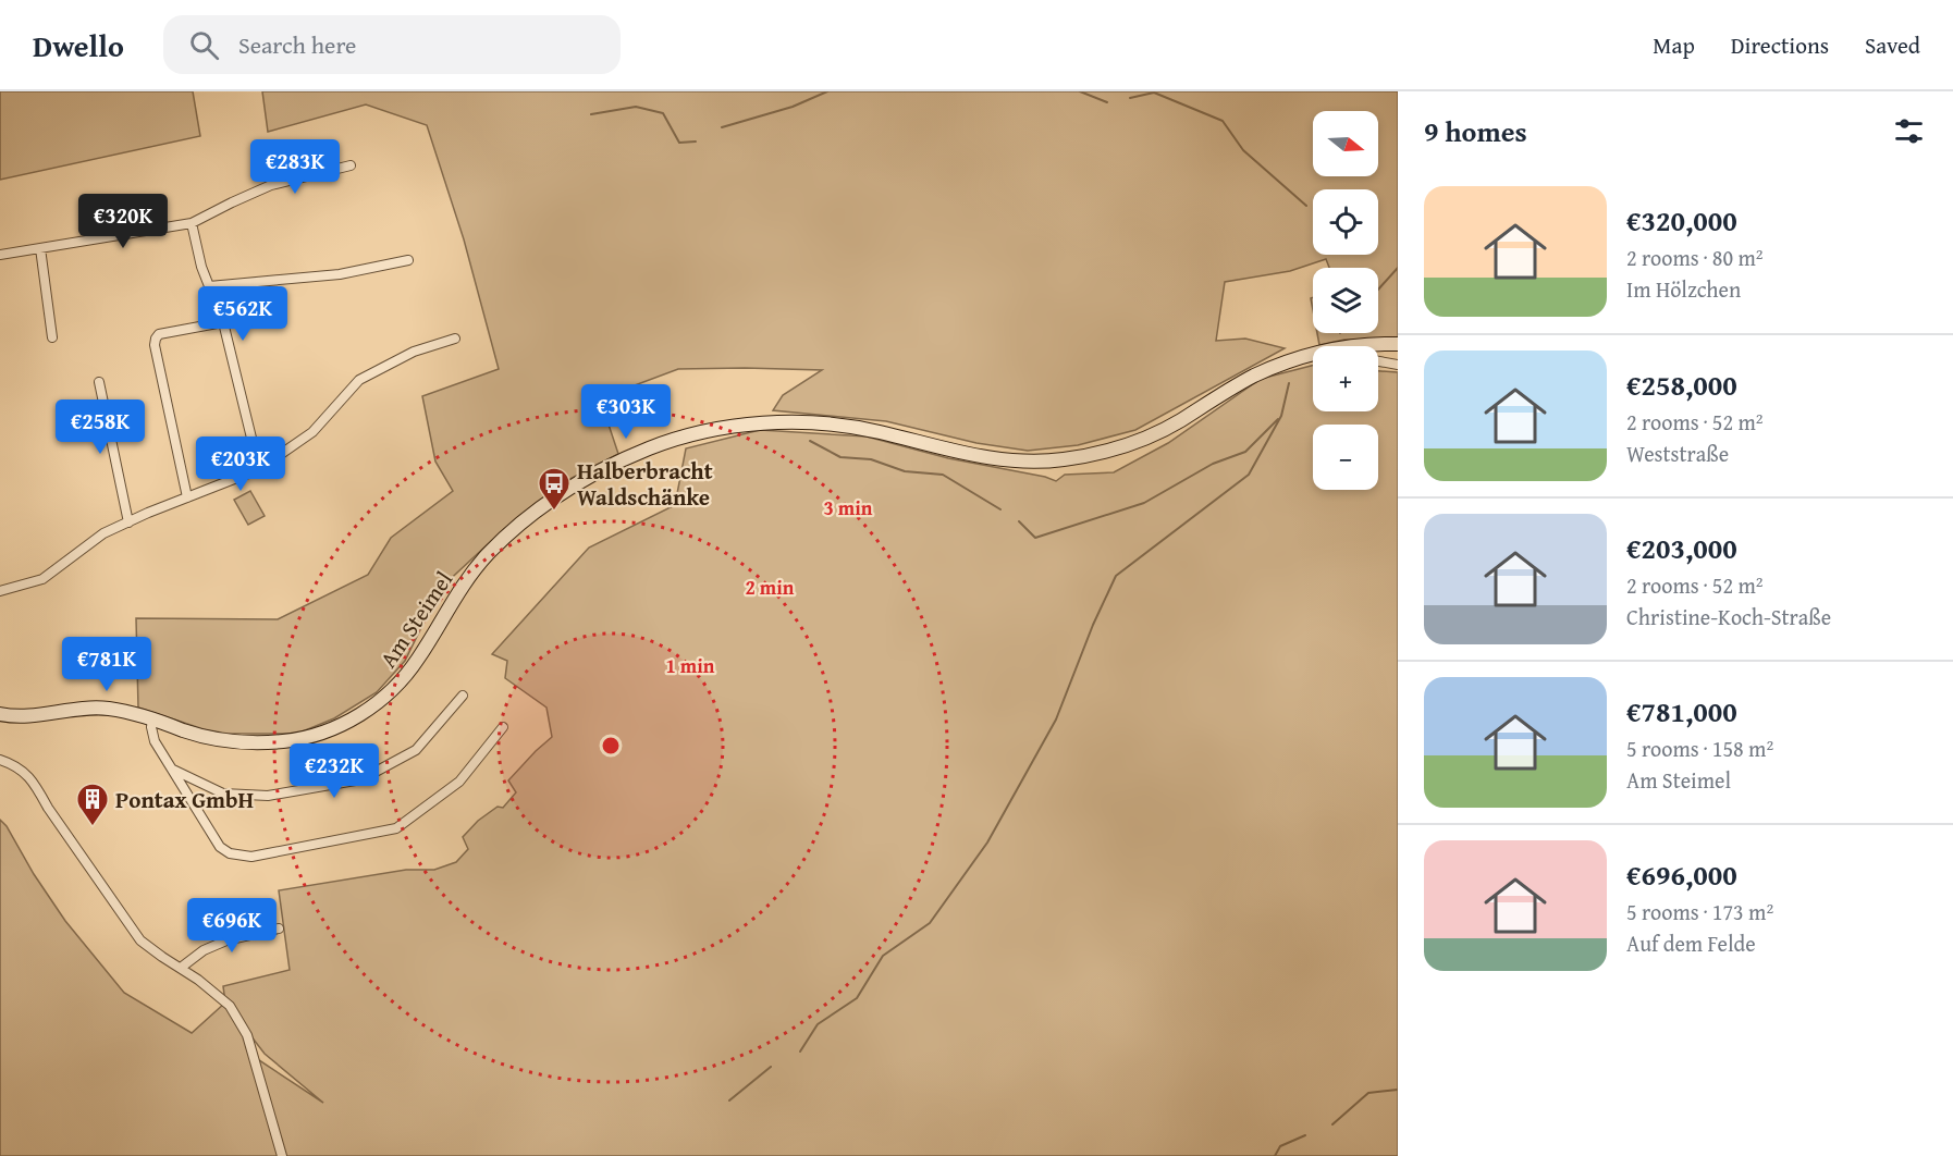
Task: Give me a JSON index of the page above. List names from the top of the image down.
{
  "streets": {
    "main road": ["Am Steimel"]
  },
  "places": {
    "bus stop": ["Halberbracht Waldschänke"],
    "building": ["Pontax GmbH"]
  },
  "north": "right",
  "page": {
    "header": "Dwello",
    "search": "Search here",
    "nav": ["Map", "Directions", "Saved"],
    "heading": "9 homes",
    "map_buttons": ["+", "−"],
    "price": [
      "€283K",
      "€320K",
      "€562K",
      "€303K",
      "€258K",
      "€203K",
      "€781K",
      "€232K",
      "€696K"
    ],
    "list": [
      {
        "name": "€320,000",
        "note": "2 rooms · 80 m² · Im Hölzchen"
      },
      {
        "name": "€258,000",
        "note": "2 rooms · 52 m² · Weststraße"
      },
      {
        "name": "€203,000",
        "note": "2 rooms · 52 m² · Christine-Koch-Straße"
      },
      {
        "name": "€781,000",
        "note": "5 rooms · 158 m² · Am Steimel"
      },
      {
        "name": "€696,000",
        "note": "5 rooms · 173 m² · Auf dem Felde"
      }
    ]
  },
  "rings": ["3 min", "2 min", "1 min"]
}
